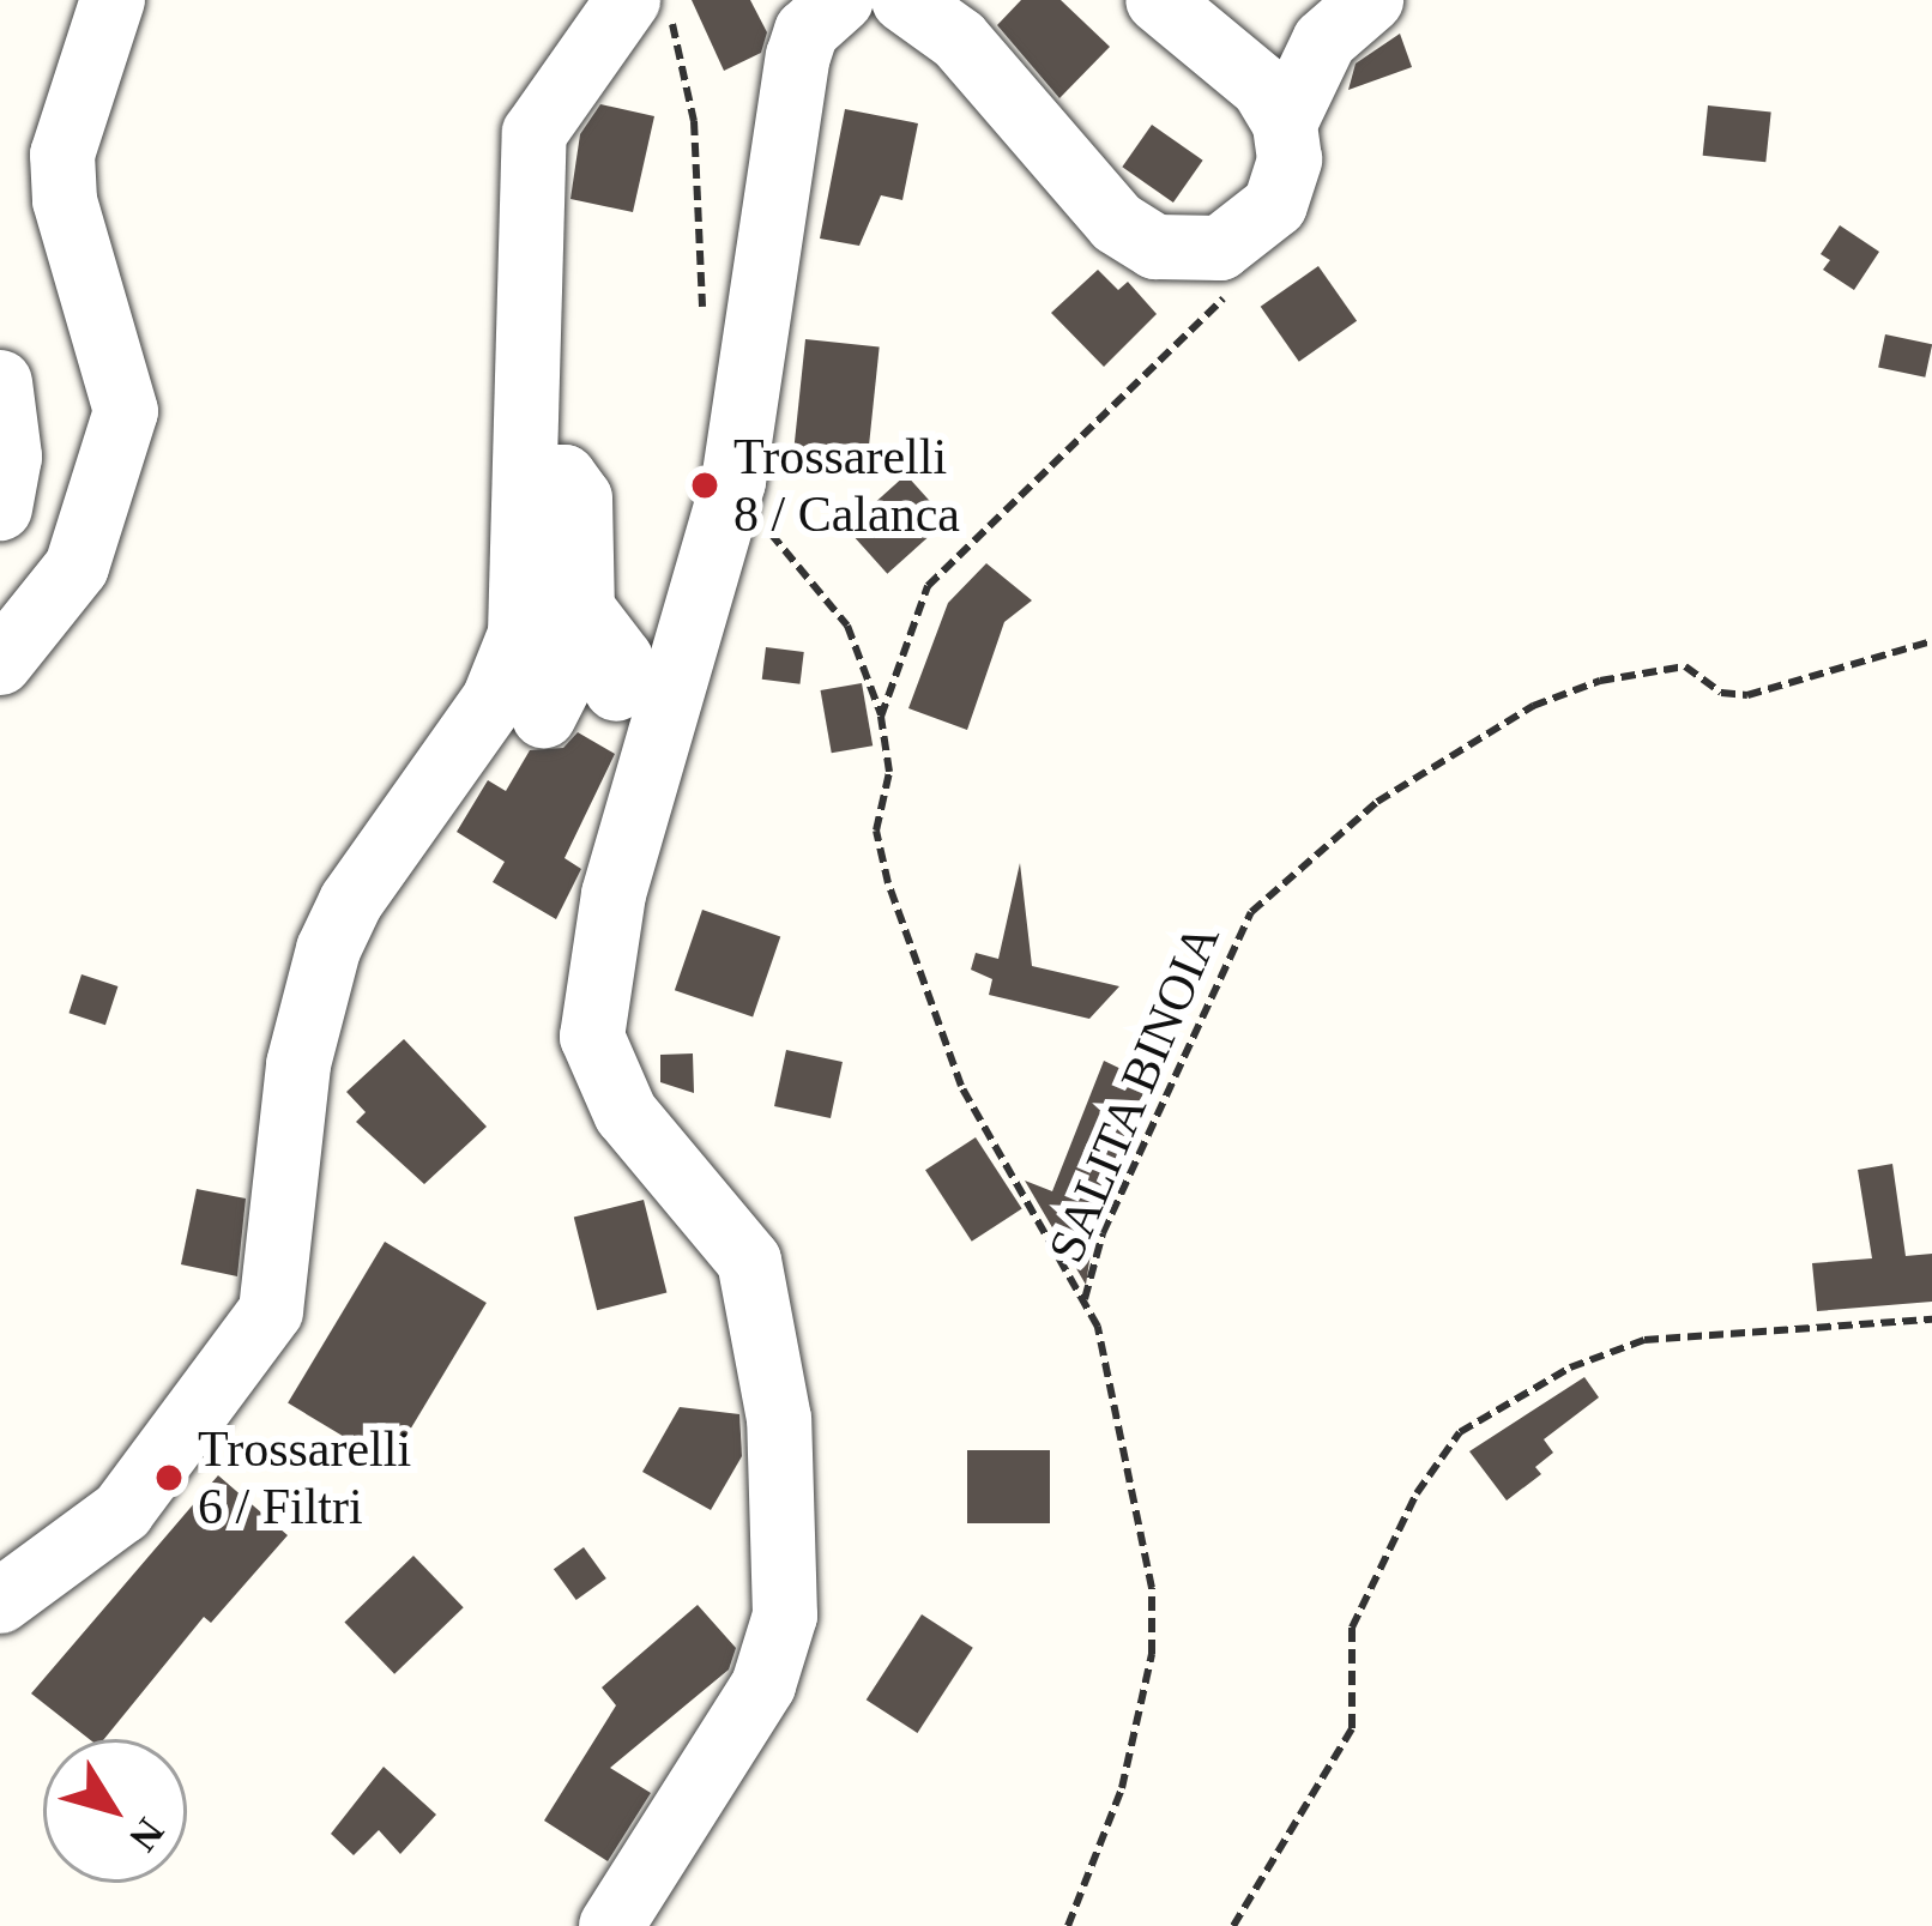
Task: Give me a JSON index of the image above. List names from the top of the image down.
{
  "streets": {
    "path": ["SALITA BINOIA"]
  },
  "places": ["Trossarelli 8 / Calanca", "Trossarelli 6 / Filtri"],
  "north": "bottom right"
}
